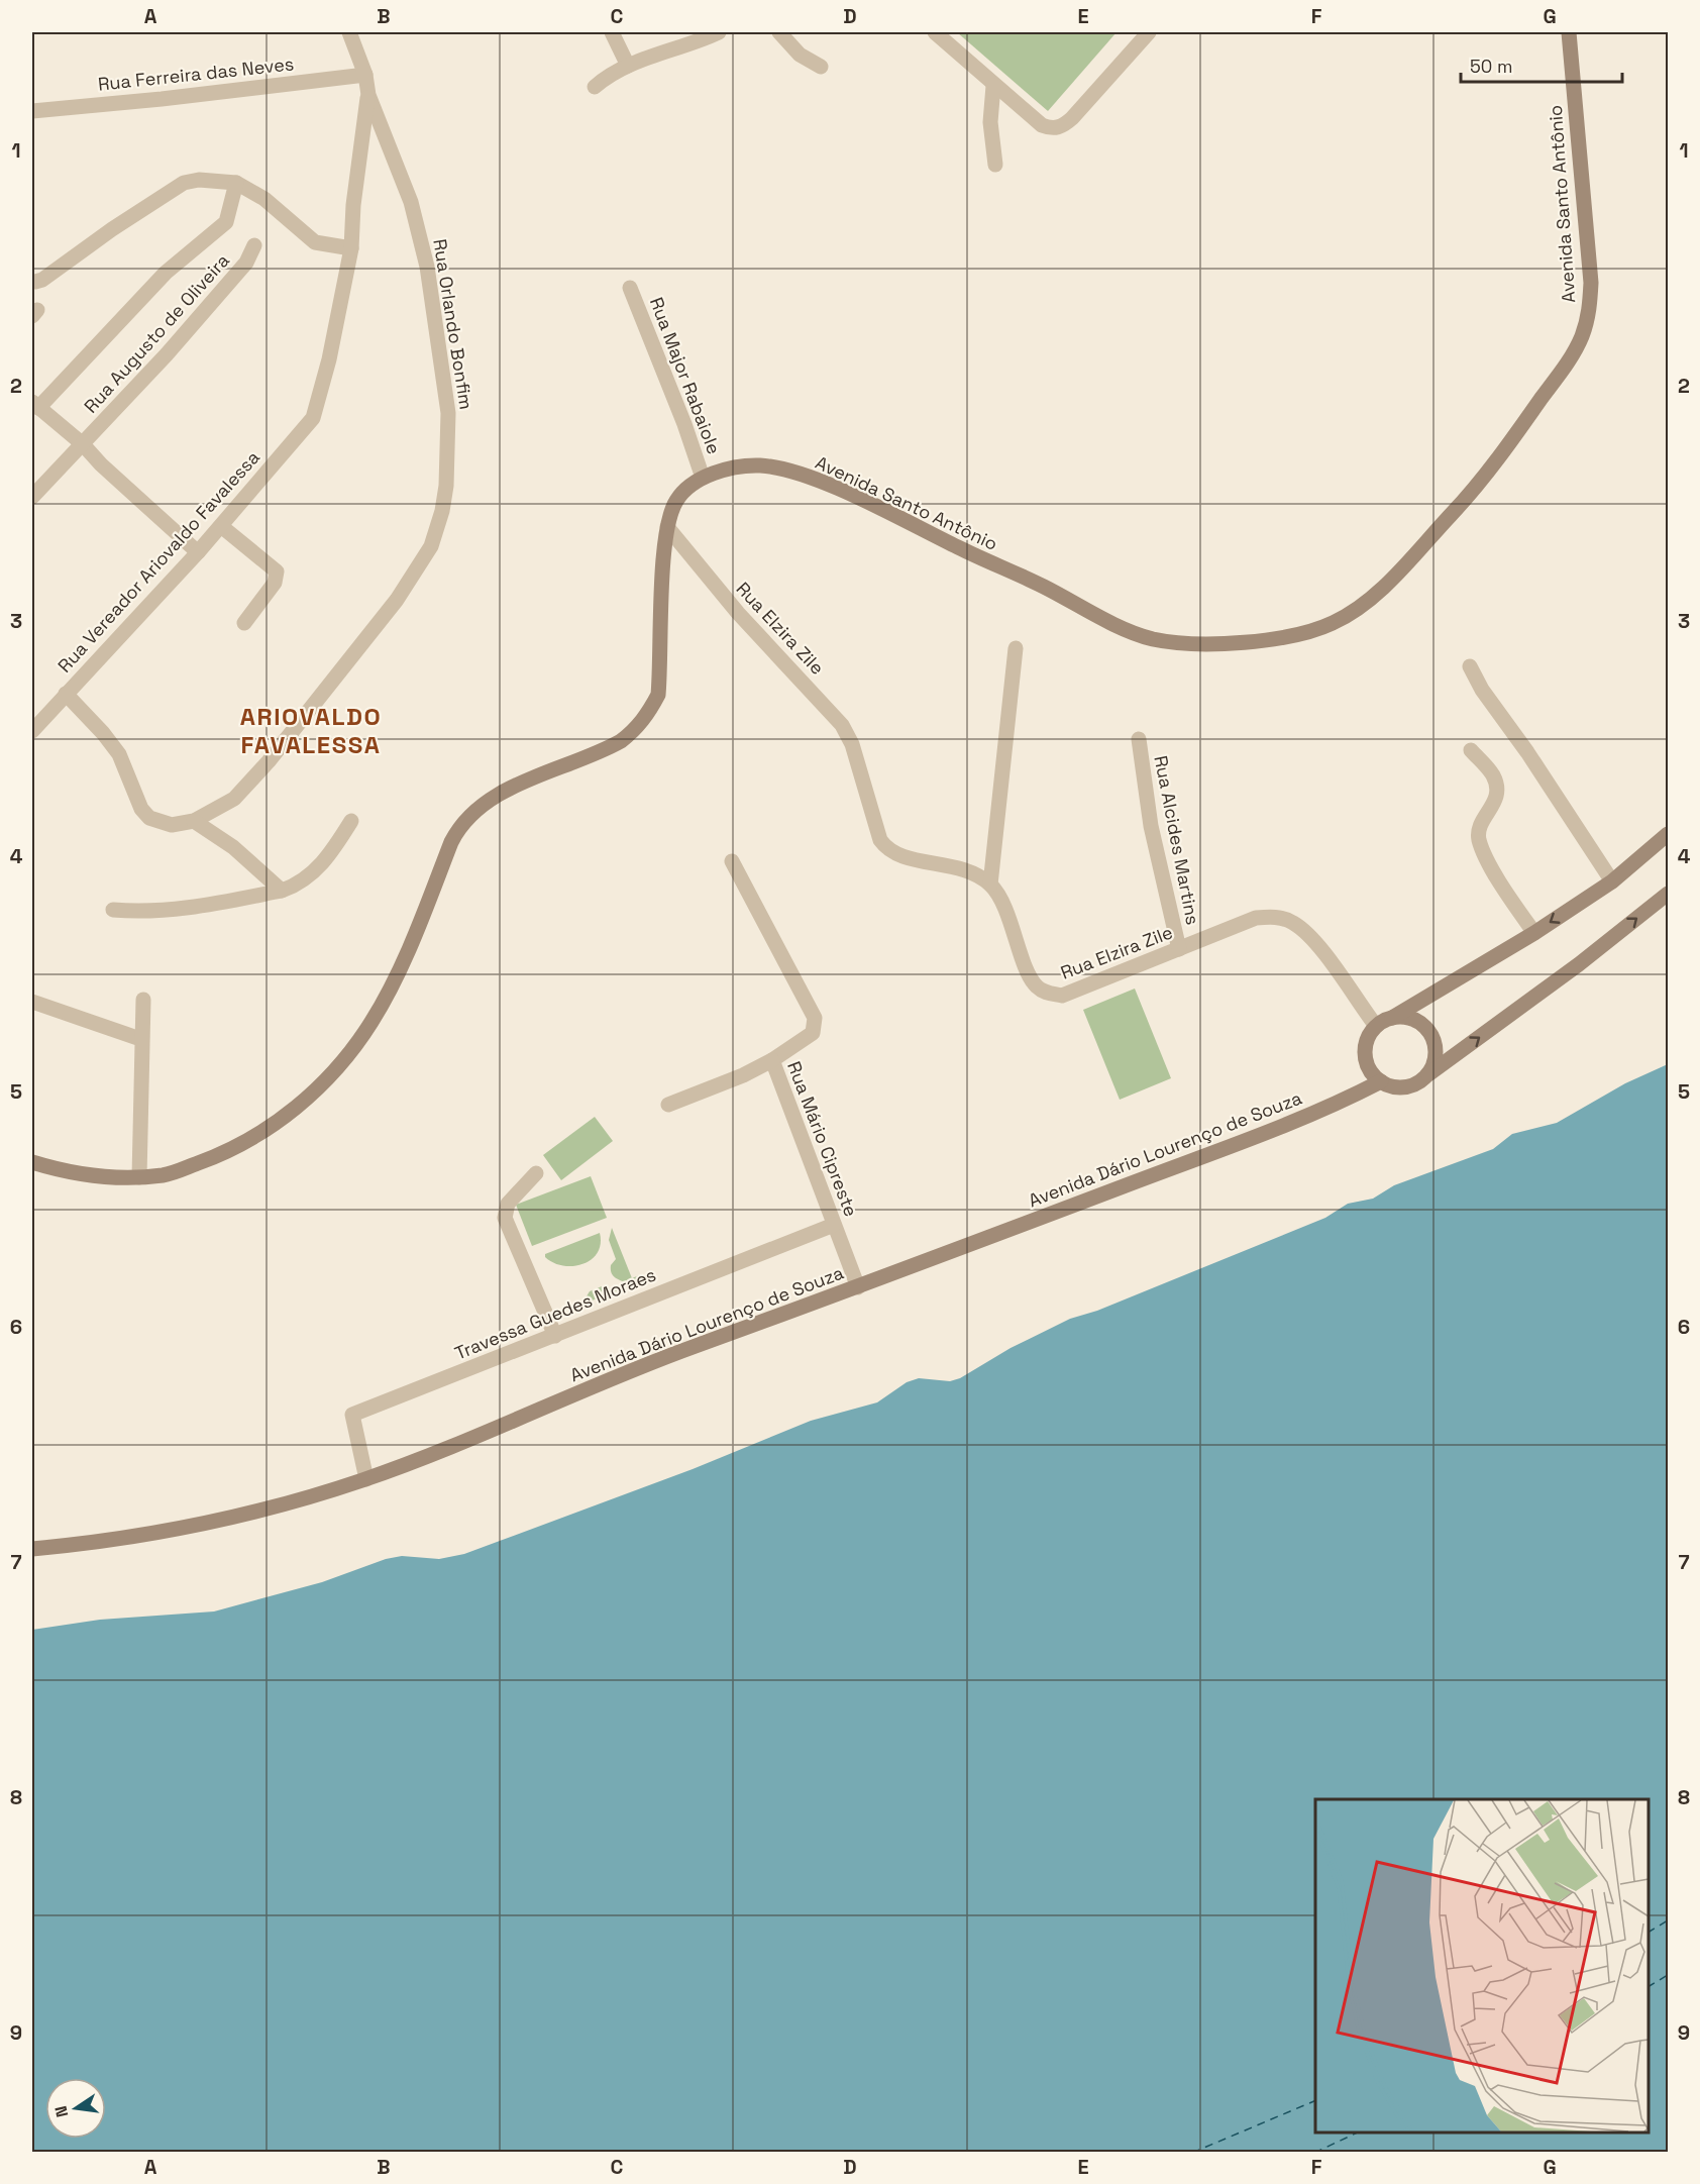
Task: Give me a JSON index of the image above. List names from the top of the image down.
{
  "streets": {
    "street": [
      "Rua Ferreira das Neves",
      "Avenida Santo Antônio",
      "Rua Orlando Bonfim",
      "Rua Augusto de Oliveira",
      "Rua Major Rabaiole",
      "Rua Vereador Ariovaldo Favalessa",
      "Rua Elzira Zile",
      "Rua Alcides Martins",
      "Rua Mário Cipreste",
      "Avenida Dário Lourenço de Souza",
      "Travessa Guedes Moraes"
    ]
  },
  "crossings": [
    ["Avenida Santo Antônio", "Rua Major Rabaiole"],
    ["Avenida Santo Antônio", "Rua Elzira Zile"],
    ["Rua Orlando Bonfim", "Rua Vereador Ariovaldo Favalessa"],
    ["Rua Elzira Zile", "Rua Alcides Martins"],
    ["Rua Elzira Zile", "Avenida Dário Lourenço de Souza"],
    ["Rua Mário Cipreste", "Avenida Dário Lourenço de Souza"],
    ["Rua Mário Cipreste", "Travessa Guedes Moraes"],
    ["Avenida Dário Lourenço de Souza", "Travessa Guedes Moraes"]
  ],
  "districts": ["ARIOVALDO FAVALESSA"],
  "scale_bar": "50 m",
  "north": "left",
  "grid": {
    "columns": [
      "A",
      "B",
      "C",
      "D",
      "E",
      "F",
      "G"
    ],
    "rows": [
      "1",
      "2",
      "3",
      "4",
      "5",
      "6",
      "7",
      "8",
      "9"
    ]
  }
}
